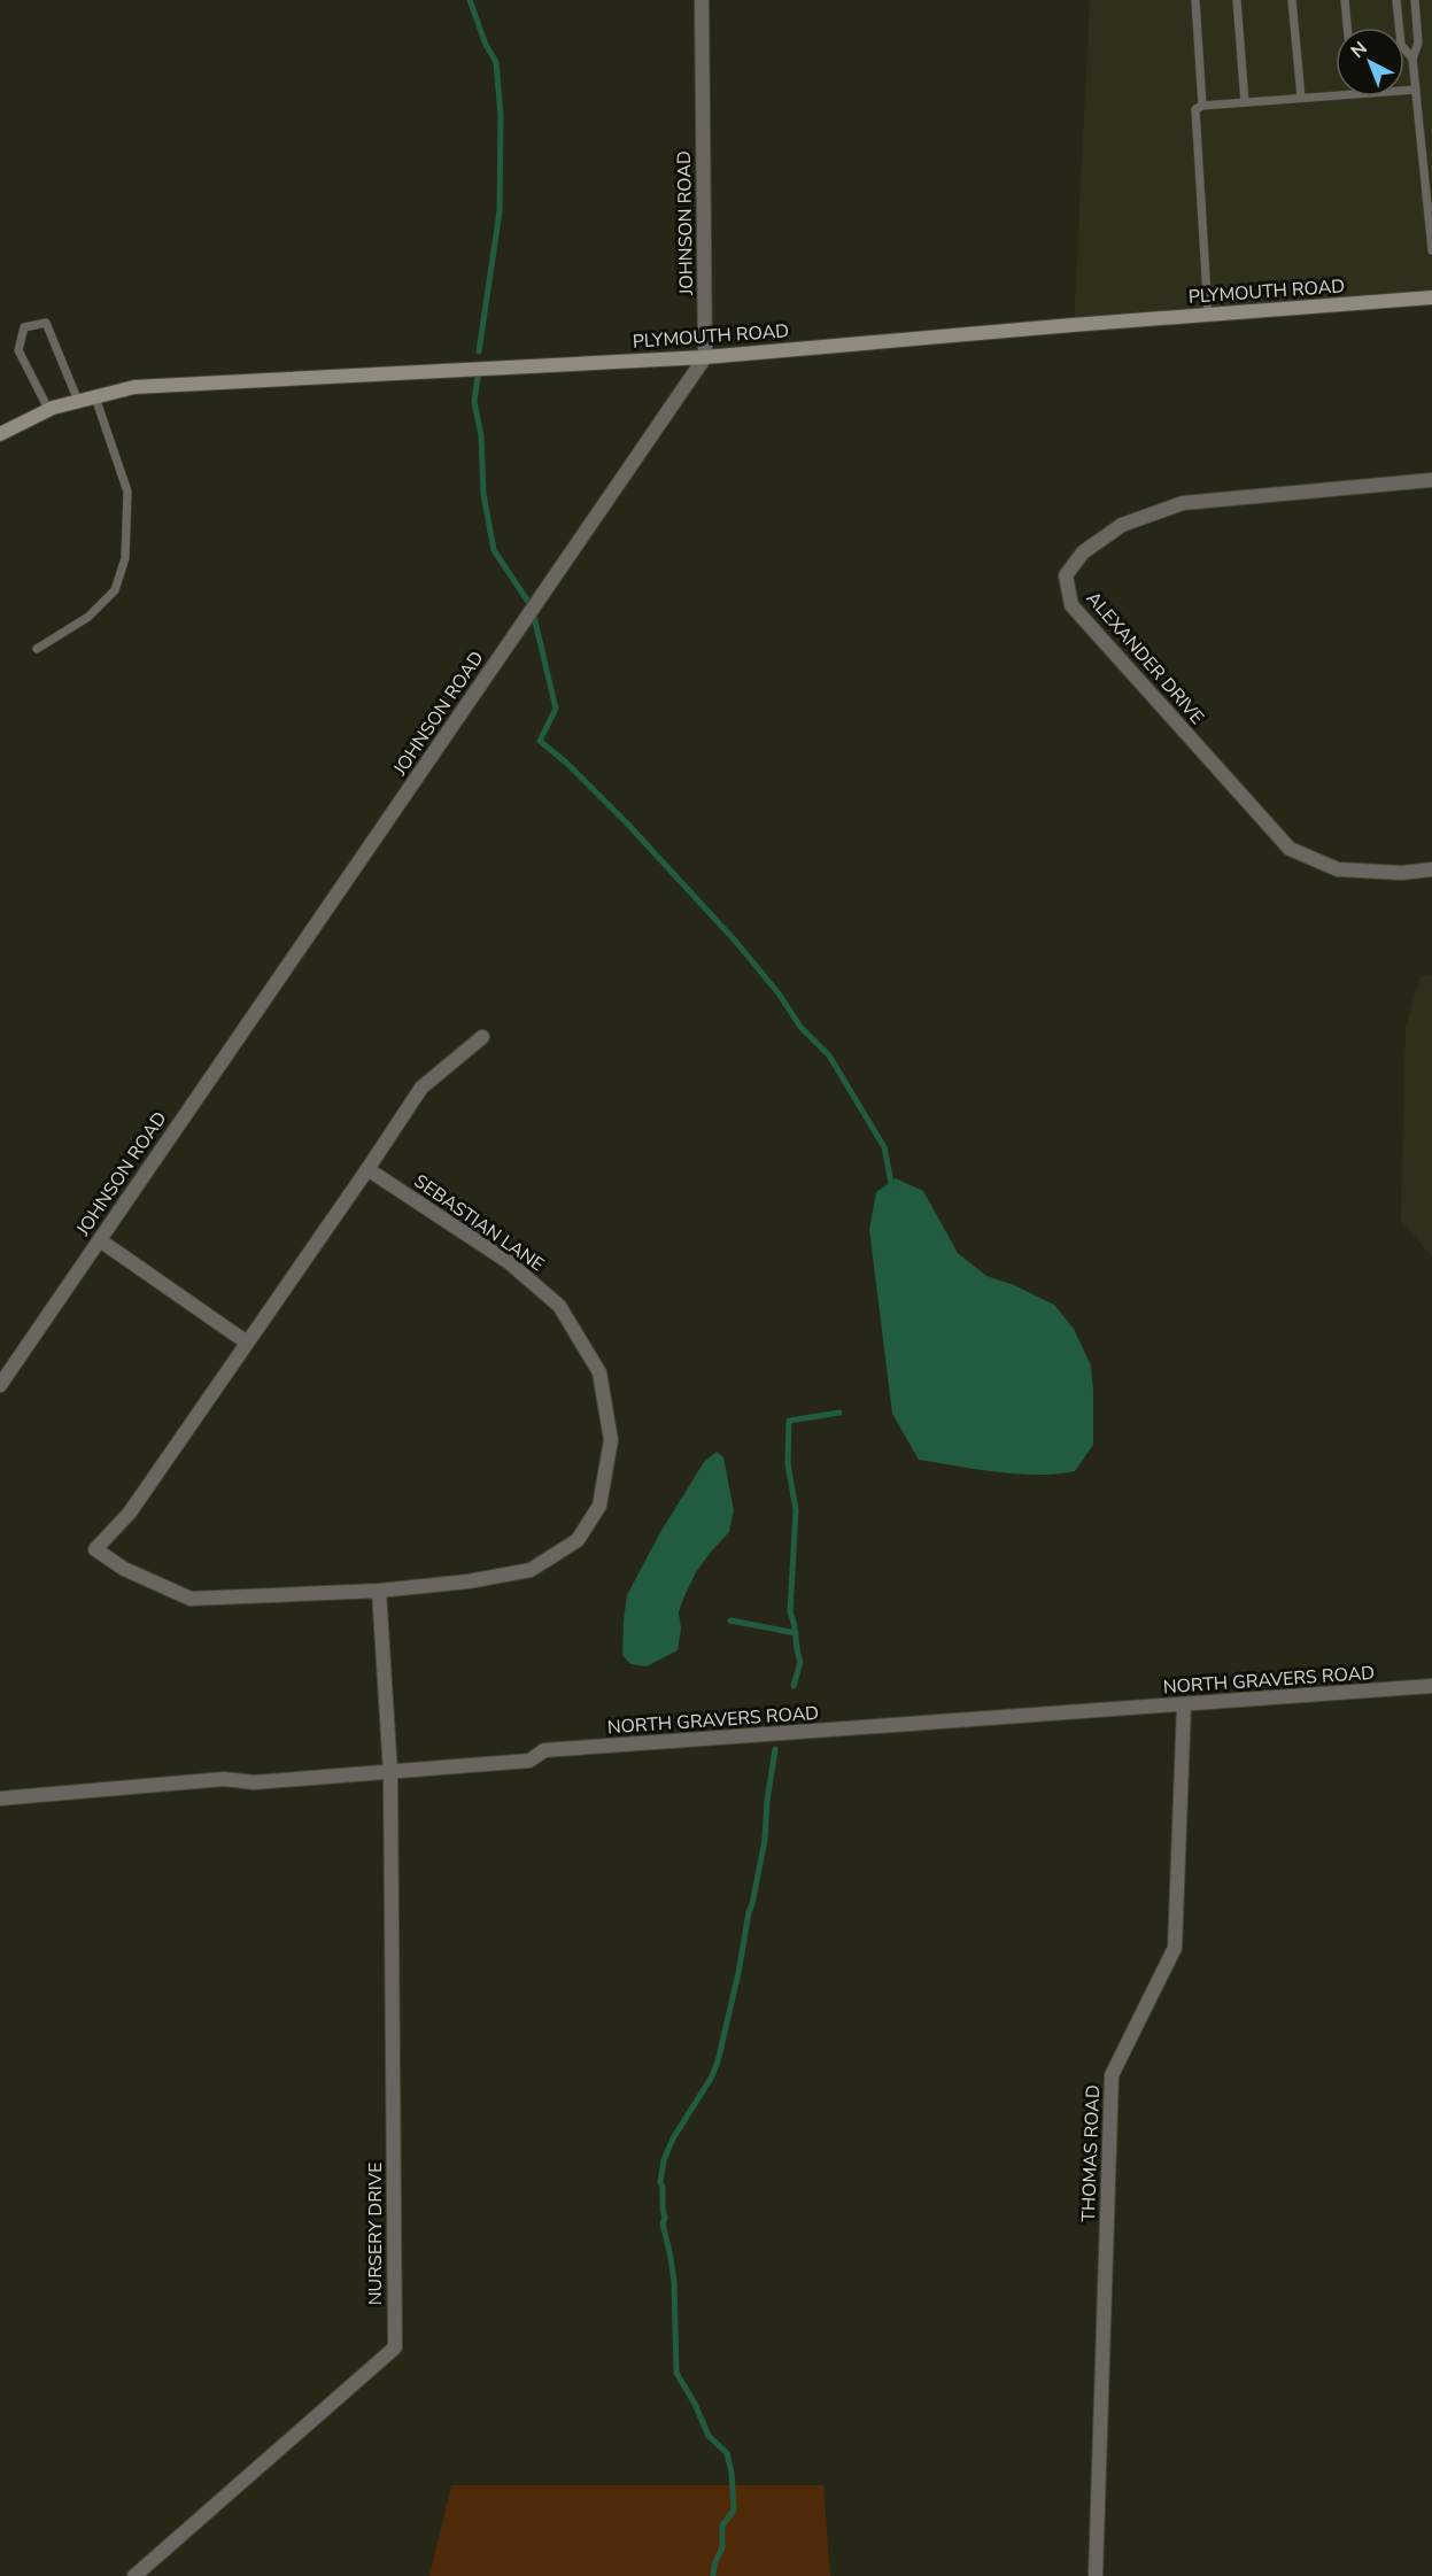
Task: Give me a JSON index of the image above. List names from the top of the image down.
{
  "streets": {
    "main road": ["PLYMOUTH ROAD"],
    "street": [
      "JOHNSON ROAD",
      "ALEXANDER DRIVE",
      "SEBASTIAN LANE",
      "NORTH GRAVERS ROAD",
      "THOMAS ROAD",
      "NURSERY DRIVE"
    ]
  },
  "crossings": [
    ["JOHNSON ROAD", "PLYMOUTH ROAD"],
    ["NORTH GRAVERS ROAD", "THOMAS ROAD"],
    ["NORTH GRAVERS ROAD", "NURSERY DRIVE"]
  ],
  "north": "top left"
}
